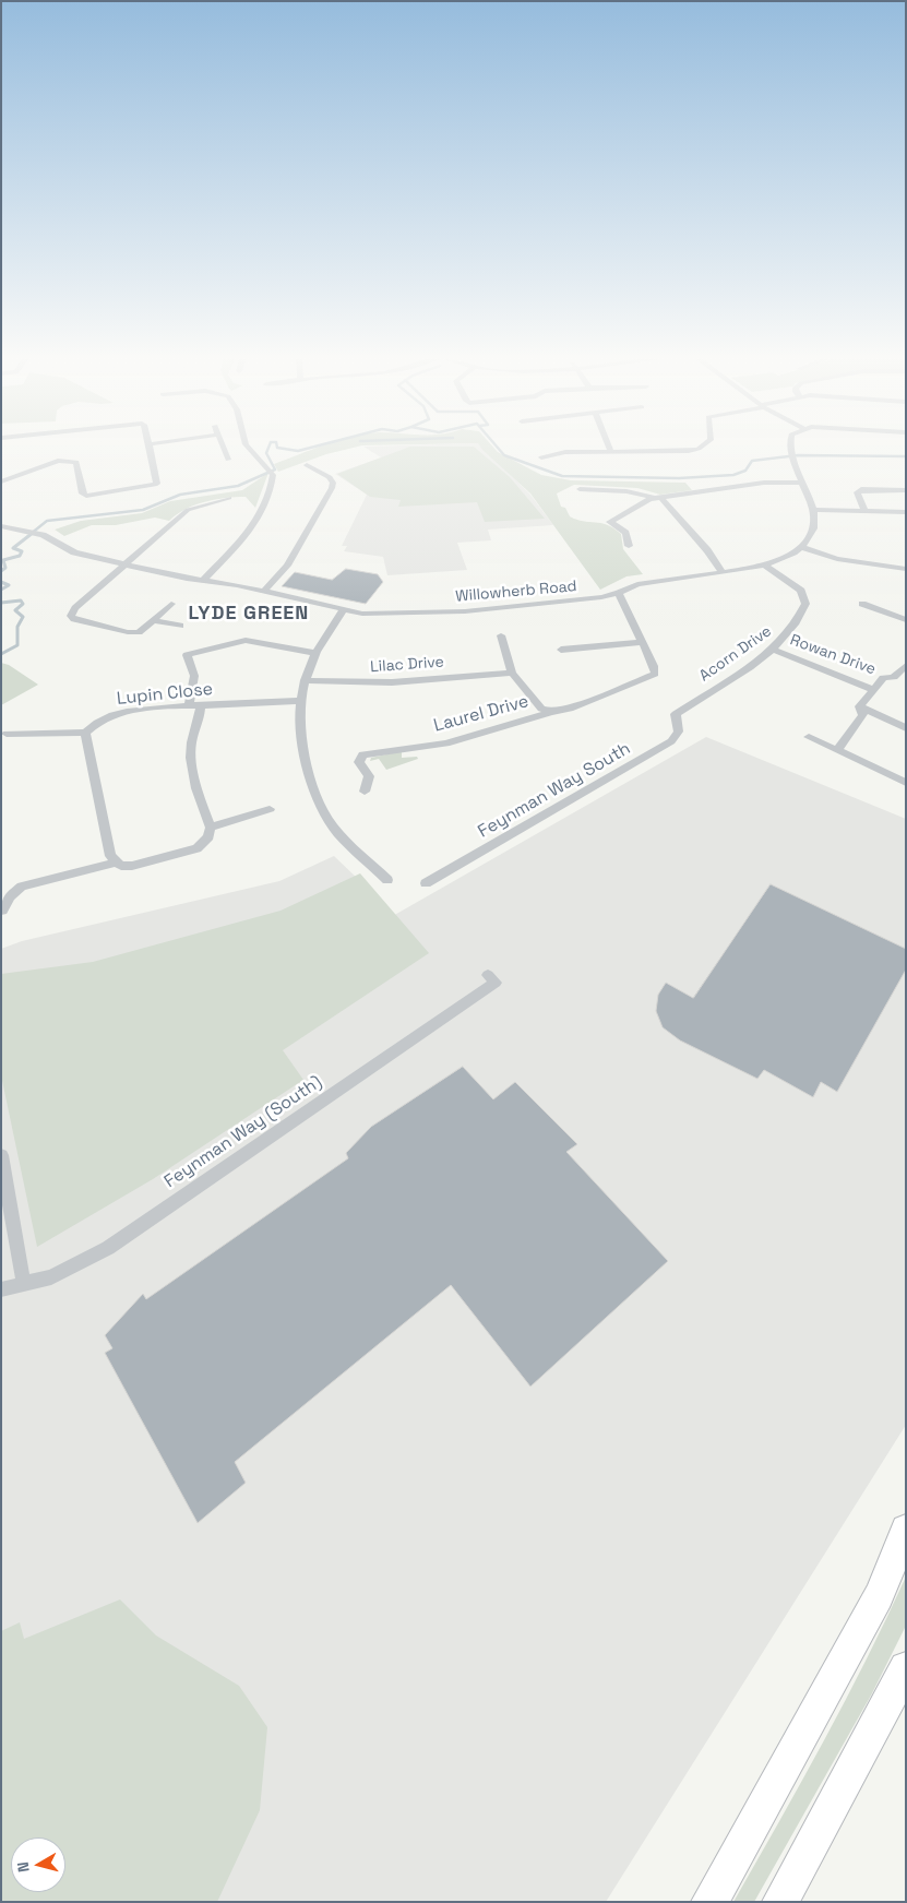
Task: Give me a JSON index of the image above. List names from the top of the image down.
{
  "streets": {
    "street": [
      "Willowherb Road",
      "Acorn Drive",
      "Rowan Drive",
      "Lilac Drive",
      "Lupin Close",
      "Laurel Drive",
      "Feynman Way South",
      "Feynman Way (South)"
    ]
  },
  "crossings": [
    ["Willowherb Road", "Acorn Drive"],
    ["Acorn Drive", "Rowan Drive"],
    ["Acorn Drive", "Feynman Way South"]
  ],
  "districts": ["LYDE GREEN"],
  "north": "left"
}
